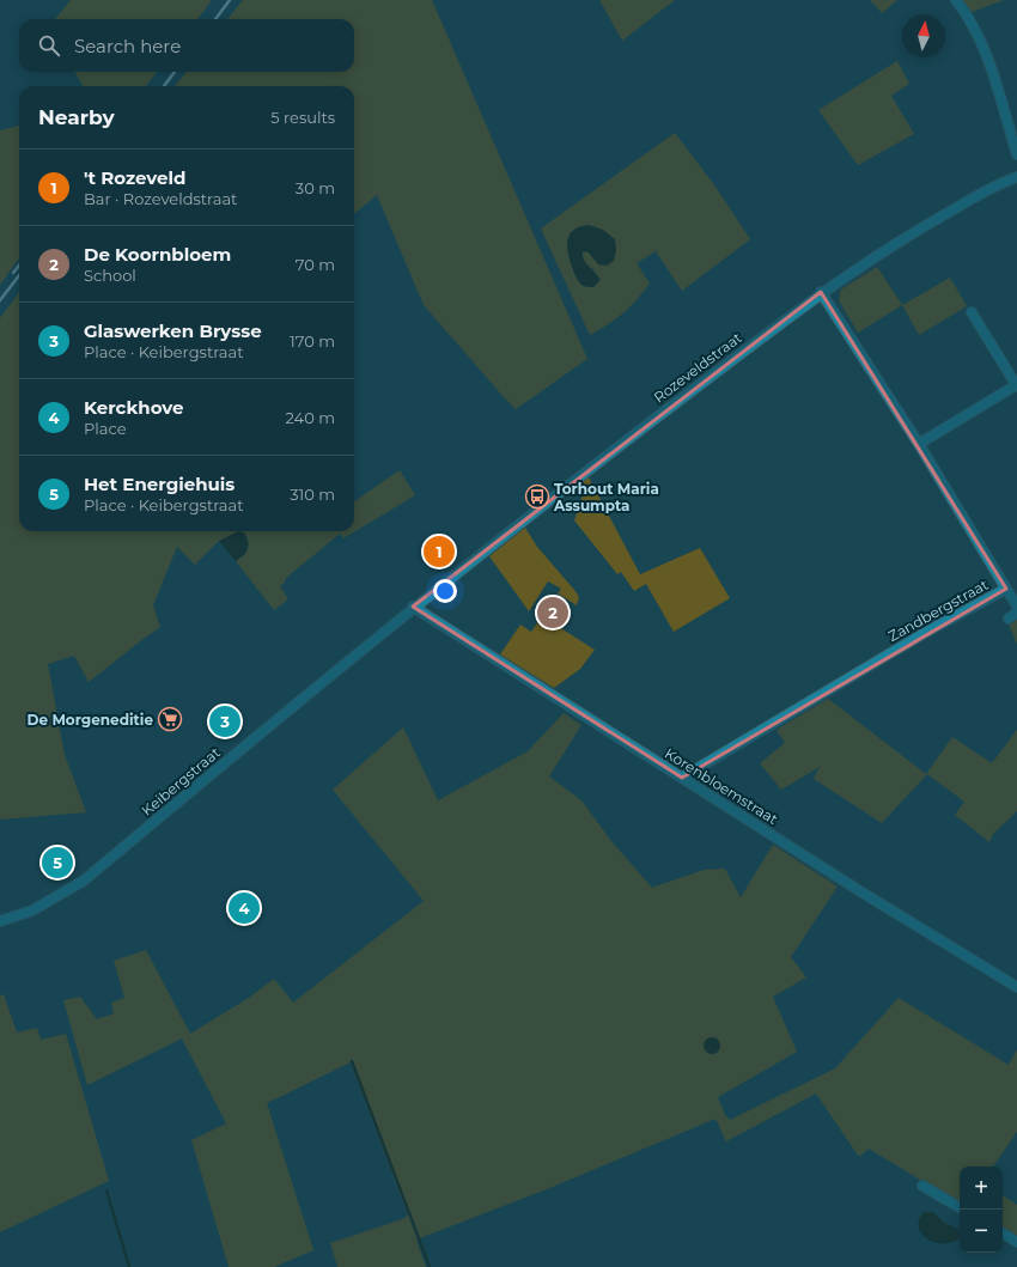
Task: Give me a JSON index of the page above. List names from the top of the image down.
{
  "streets": {
    "street": [
      "Rozeveldstraat",
      "Zandbergstraat",
      "Keibergstraat",
      "Korenbloemstraat"
    ]
  },
  "crossings": [
    ["Rozeveldstraat", "Zandbergstraat"],
    ["Rozeveldstraat", "Keibergstraat"],
    ["Rozeveldstraat", "Korenbloemstraat"],
    ["Zandbergstraat", "Korenbloemstraat"],
    ["Keibergstraat", "Korenbloemstraat"]
  ],
  "places": {
    "bus stop": ["Torhout Maria Assumpta"],
    "supermarket": ["De Morgeneditie"]
  },
  "north": "top",
  "page": {
    "search": "Search here",
    "heading": ["Nearby", "5 results"],
    "list": [
      {
        "mark": "1",
        "name": "'t Rozeveld",
        "note": "Bar · Rozeveldstraat",
        "value": "30 m"
      },
      {
        "mark": "2",
        "name": "De Koornbloem",
        "note": "School",
        "value": "70 m"
      },
      {
        "mark": "3",
        "name": "Glaswerken Brysse",
        "note": "Place · Keibergstraat",
        "value": "170 m"
      },
      {
        "mark": "4",
        "name": "Kerckhove",
        "note": "Place",
        "value": "240 m"
      },
      {
        "mark": "5",
        "name": "Het Energiehuis",
        "note": "Place · Keibergstraat",
        "value": "310 m"
      }
    ],
    "pins": [
      "1",
      "2",
      "3",
      "5",
      "4"
    ],
    "map_buttons": ["+", "−"]
  }
}
